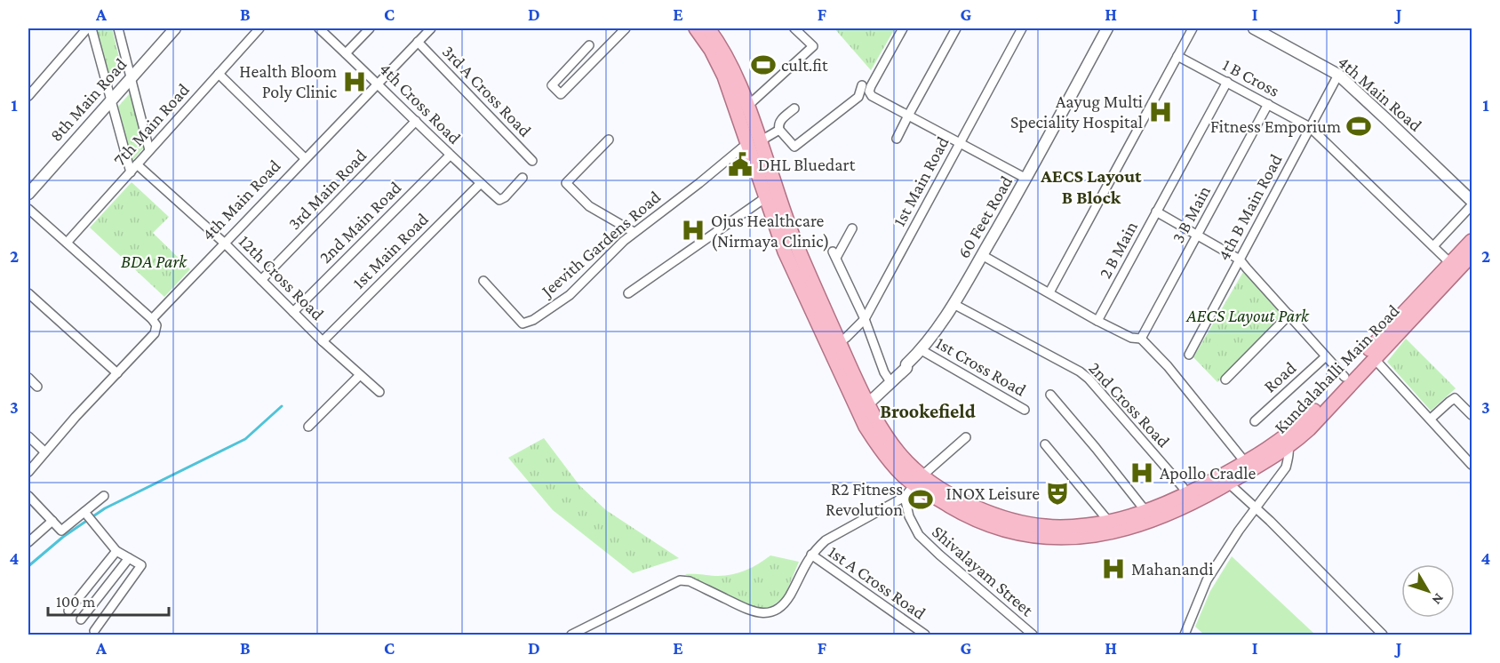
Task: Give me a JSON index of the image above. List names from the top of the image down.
{
  "streets": {
    "main road": ["Kundalahalli Main Road"],
    "street": [
      "1 B Cross",
      "3rd A Cross Road",
      "4th Main Road",
      "8th Main Road",
      "4th Cross Road",
      "7th Main Road",
      "1st Main Road",
      "3rd Main Road",
      "4th B Main Road",
      "3 B Main",
      "60 Feet Road",
      "2nd Main Road",
      "Jeevith Gardens Road",
      "2 B Main",
      "12th Cross Road",
      "1st Cross Road",
      "Road",
      "2nd Cross Road",
      "Shivalayam Street",
      "1st A Cross Road"
    ]
  },
  "crossings": [
    ["1 B Cross", "4th B Main Road"],
    ["1 B Cross", "3 B Main"],
    ["1 B Cross", "2 B Main"],
    ["3rd A Cross Road", "4th Main Road"],
    ["4th Main Road", "4th Cross Road"],
    ["4th Main Road", "4th B Main Road"],
    ["4th Main Road", "12th Cross Road"],
    ["4th Cross Road", "1st Main Road"],
    ["4th Cross Road", "3rd Main Road"],
    ["4th Cross Road", "2nd Main Road"],
    ["7th Main Road", "12th Cross Road"],
    ["1st Main Road", "12th Cross Road"],
    ["1st Main Road", "Kundalahalli Main Road"],
    ["3rd Main Road", "12th Cross Road"],
    ["60 Feet Road", "1st Cross Road"],
    ["60 Feet Road", "Kundalahalli Main Road"],
    ["60 Feet Road", "2nd Cross Road"],
    ["2nd Main Road", "12th Cross Road"],
    ["Jeevith Gardens Road", "Kundalahalli Main Road"],
    ["Kundalahalli Main Road", "2nd Cross Road"]
  ],
  "districts": ["AECS Layout B Block", "Brookefield"],
  "parks": ["BDA Park", "AECS Layout Park"],
  "places": {
    "sports": ["cult.fit", "Fitness Emporium", "R2 Fitness Revolution"],
    "hospital": [
      "Health Bloom Poly Clinic",
      "Aayug Multi Speciality Hospital",
      "Ojus Healthcare (Nirmaya Clinic)",
      "Apollo Cradle",
      "Mahanandi"
    ],
    "public building": ["DHL Bluedart"],
    "theatre": ["INOX Leisure"]
  },
  "scale_bar": "100 m",
  "north": "bottom right",
  "grid": {
    "columns": [
      "A",
      "B",
      "C",
      "D",
      "E",
      "F",
      "G",
      "H",
      "I",
      "J"
    ],
    "rows": [
      "1",
      "2",
      "3",
      "4"
    ]
  }
}
